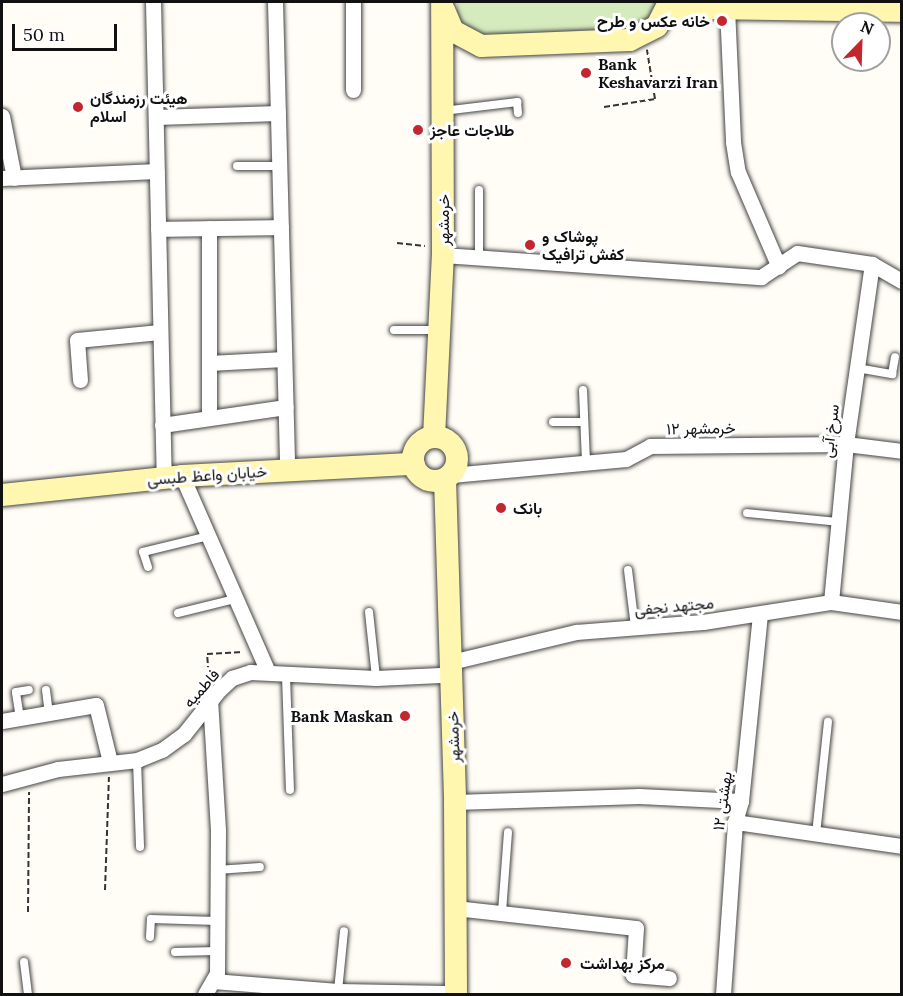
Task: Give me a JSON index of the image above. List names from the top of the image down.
{
  "streets": {
    "main road": ["خرمشهر", "خیابان واعظ طبسی"],
    "street": [
      "خرمشهر ۱۲",
      "سرخ آبی",
      "مجتهد نجفی",
      "فاطمیه",
      "بهشتی ۱۲"
    ]
  },
  "crossings": [
    ["خرمشهر", "خرمشهر ۱۲"],
    ["خرمشهر", "خیابان واعظ طبسی"],
    ["خرمشهر", "مجتهد نجفی"],
    ["خرمشهر", "فاطمیه"],
    ["خرمشهر ۱۲", "سرخ آبی"],
    ["خرمشهر ۱۲", "خیابان واعظ طبسی"],
    ["سرخ آبی", "مجتهد نجفی"],
    ["مجتهد نجفی", "فاطمیه"],
    ["مجتهد نجفی", "بهشتی ۱۲"]
  ],
  "places": [
    "خانه عکس و طرح",
    "Bank Keshavarzi Iran",
    "هیئت رزمندگان اسلام",
    "طلاجات عاجز",
    "پوشاک و کفش ترافیک",
    "بانک",
    "Bank Maskan",
    "مرکز بهداشت"
  ],
  "scale_bar": "50 m",
  "north": "top right"
}
